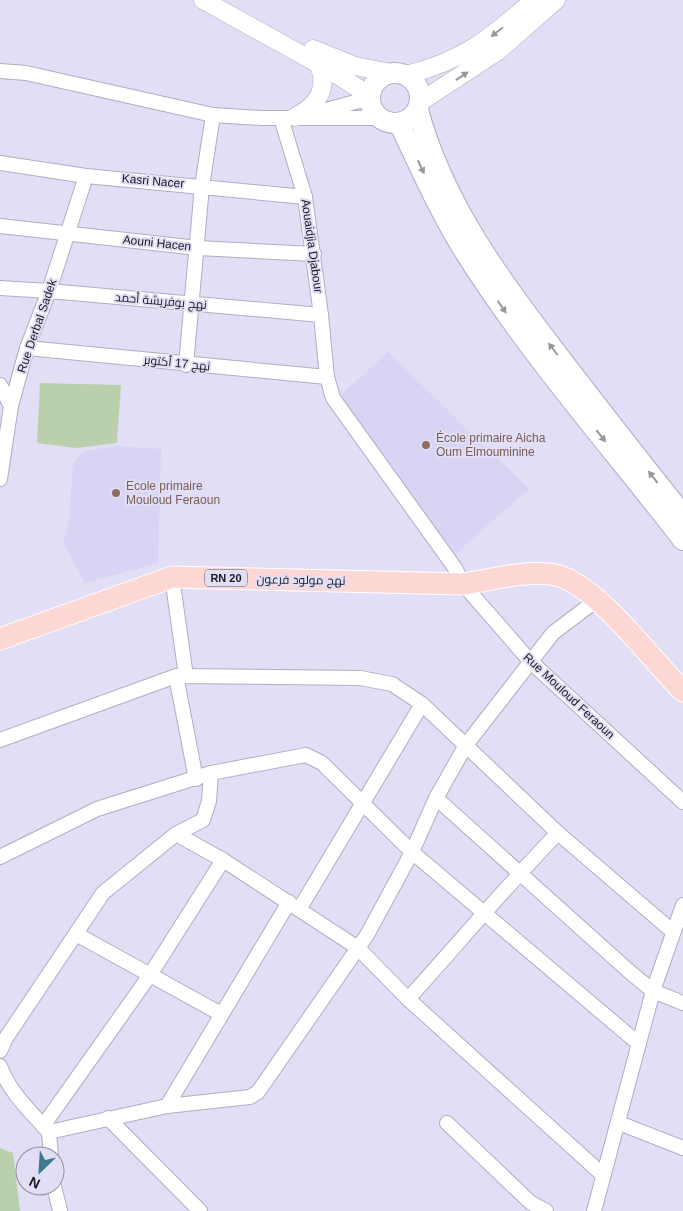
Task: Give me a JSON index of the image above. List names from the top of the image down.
{
  "streets": {
    "main road": ["RN 20", "نهج مولود فرعون"],
    "street": [
      "Kasri Nacer",
      "Aouni Hacen",
      "Aouaidjia Djabour",
      "نهج بوفريشة أحمد",
      "Rue Derbal Sadek",
      "نهج 17 أكتوبر",
      "Rue Mouloud Feraoun"
    ]
  },
  "crossings": [
    ["Kasri Nacer", "Aouaidjia Djabour"],
    ["Kasri Nacer", "Rue Derbal Sadek"],
    ["Aouni Hacen", "Aouaidjia Djabour"],
    ["Aouni Hacen", "Rue Derbal Sadek"],
    ["Aouaidjia Djabour", "نهج بوفريشة أحمد"],
    ["Aouaidjia Djabour", "نهج 17 أكتوبر"],
    ["Aouaidjia Djabour", "Rue Mouloud Feraoun"],
    ["نهج بوفريشة أحمد", "Rue Derbal Sadek"],
    ["Rue Derbal Sadek", "نهج 17 أكتوبر"],
    ["نهج 17 أكتوبر", "Rue Mouloud Feraoun"],
    ["RN 20", "نهج مولود فرعون"],
    ["RN 20", "Rue Mouloud Feraoun"],
    ["نهج مولود فرعون", "Rue Mouloud Feraoun"]
  ],
  "places": ["École primaire Aicha Oum Elmouminine", "Ecole primaire Mouloud Feraoun"],
  "north": "bottom left"
}
